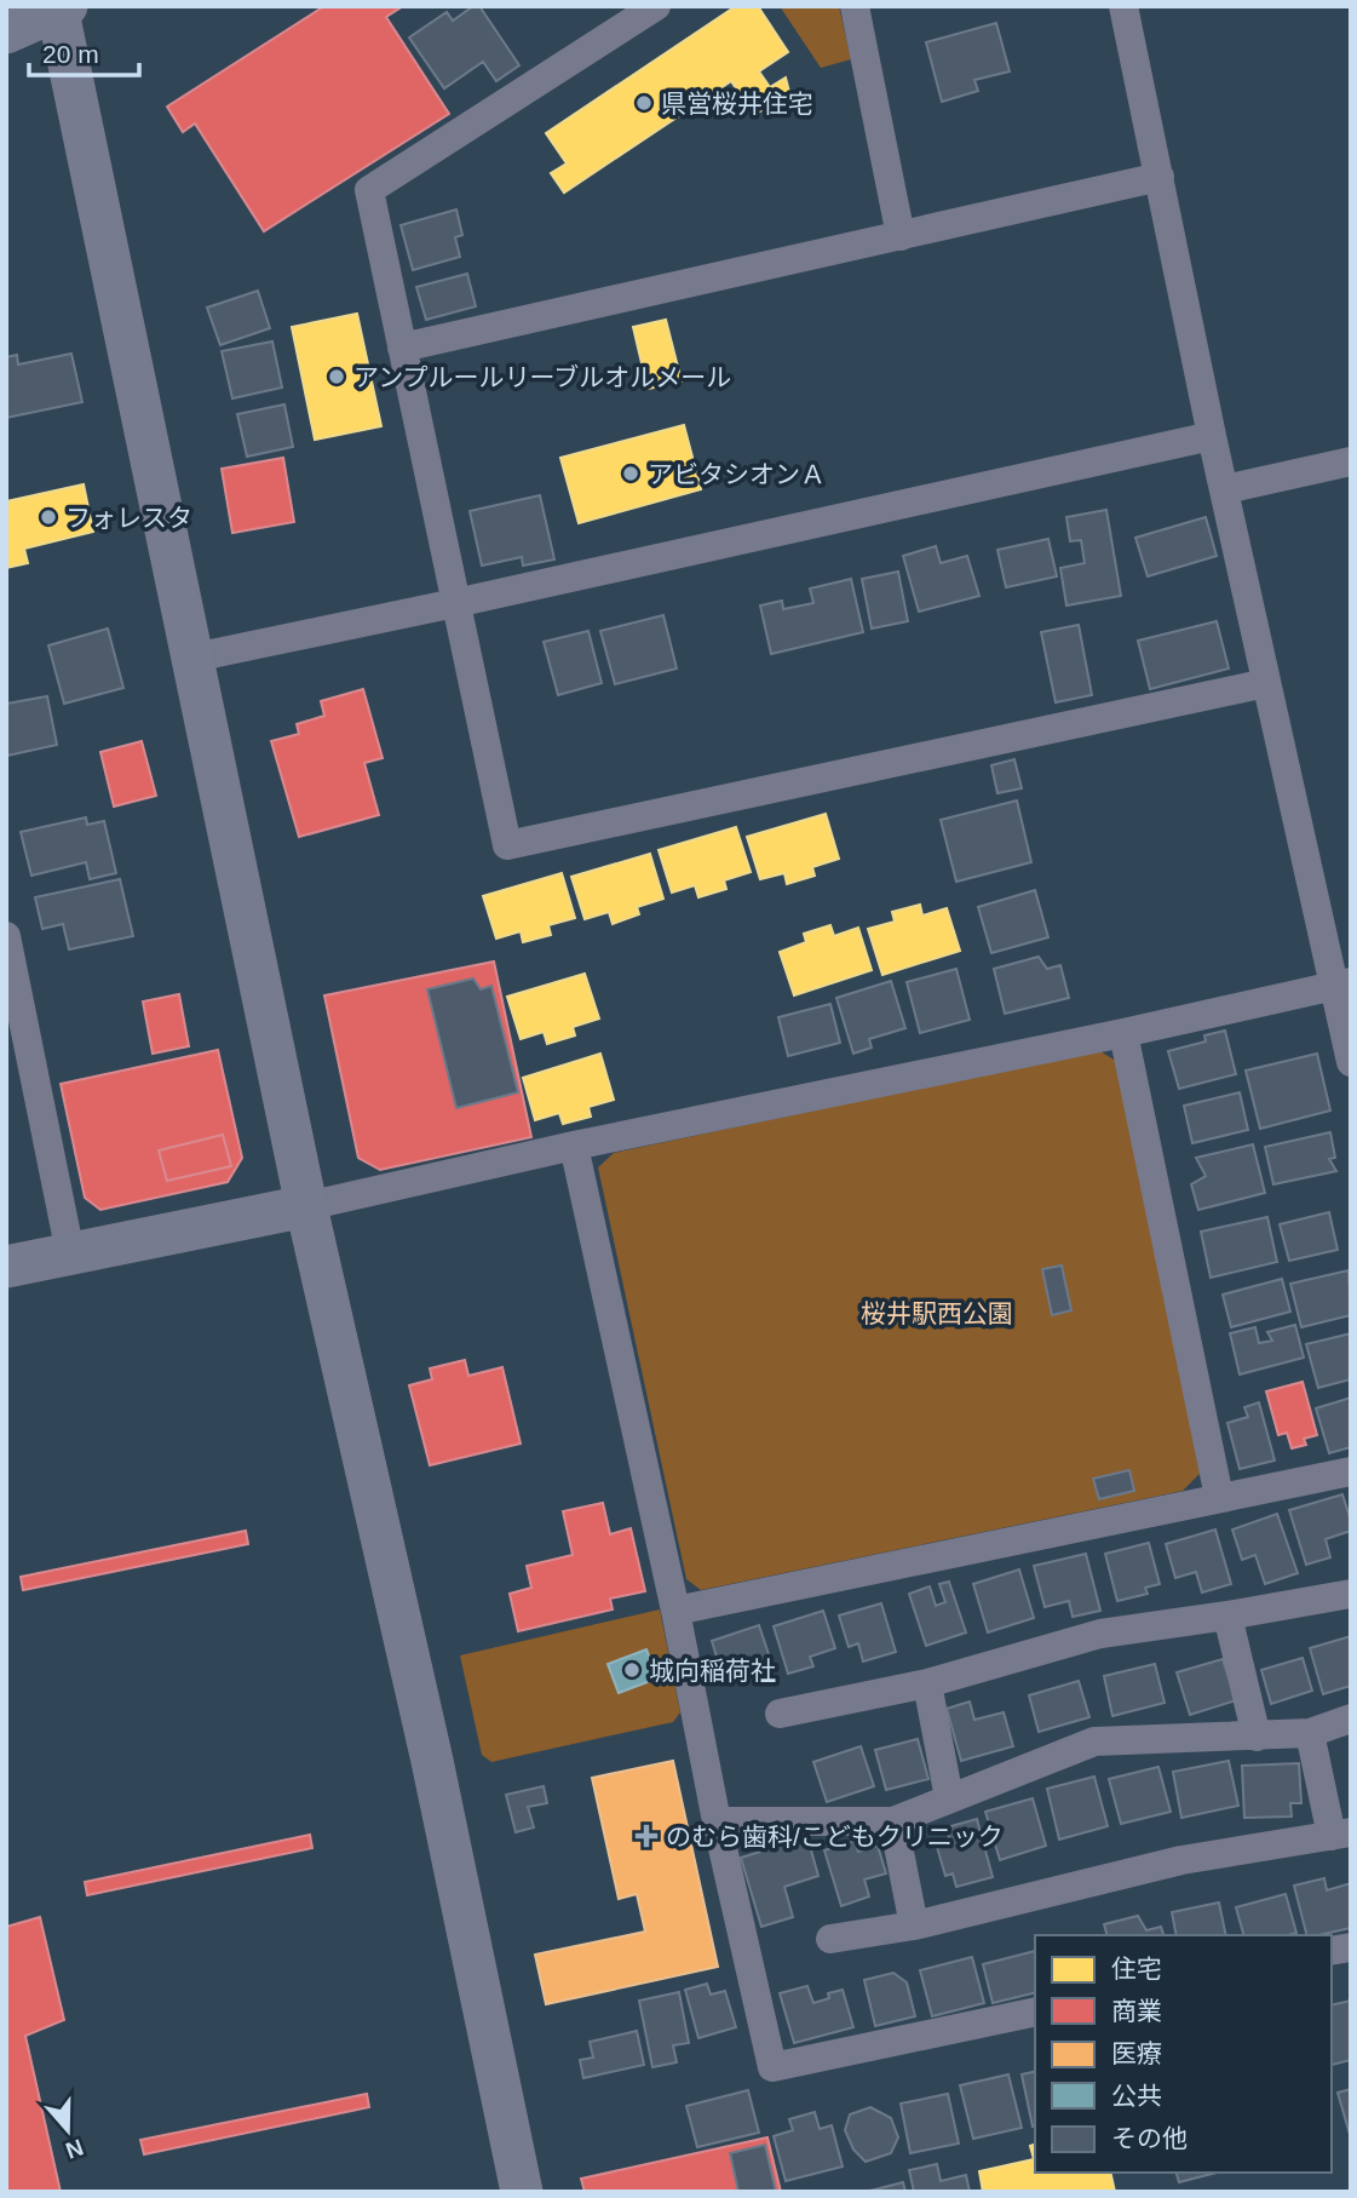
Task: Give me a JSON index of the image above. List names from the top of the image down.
{
  "parks": ["桜井駅西公園"],
  "places": {
    "other": [
      "県営桜井住宅",
      "アンプルールリーブルオルメール",
      "アビタシオンＡ",
      "フォレスタ",
      "城向稲荷社"
    ],
    "health": ["のむら歯科/こどもクリニック"]
  },
  "legend": [
    "住宅",
    "商業",
    "医療",
    "公共",
    "その他"
  ],
  "scale_bar": "20 m",
  "north": "bottom"
}
